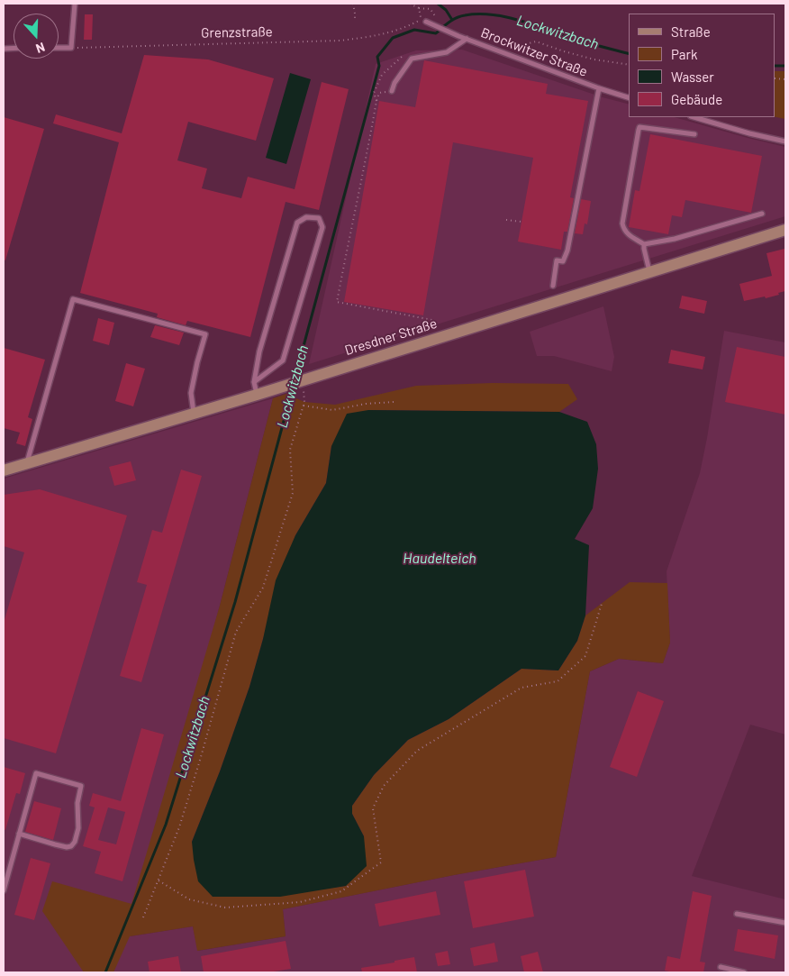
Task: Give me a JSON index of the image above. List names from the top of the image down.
{
  "streets": {
    "main road": ["Dresdner Straße"],
    "lane": ["Brockwitzer Straße"],
    "path": ["Grenzstraße"]
  },
  "water": ["Lockwitzbach", "Haudelteich"],
  "legend": [
    "Straße",
    "Park",
    "Wasser",
    "Gebäude"
  ],
  "north": "bottom"
}
